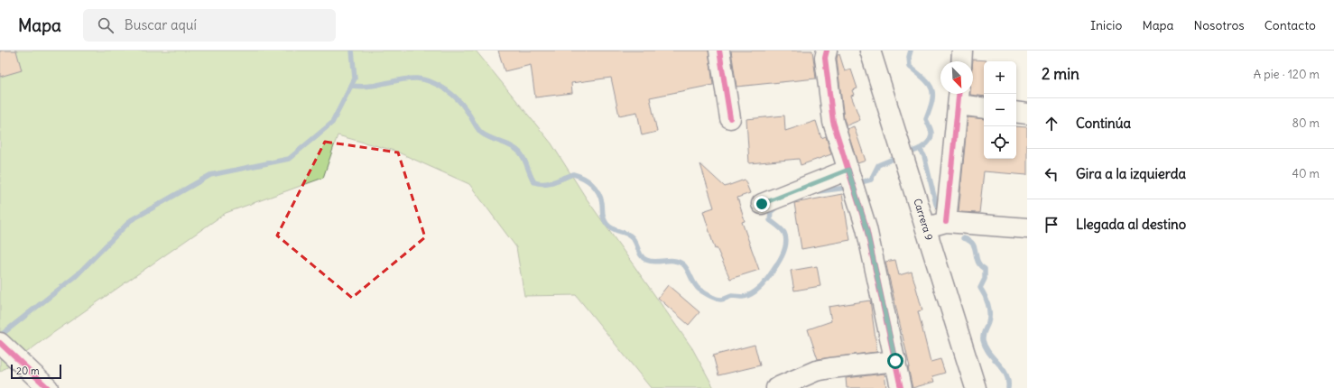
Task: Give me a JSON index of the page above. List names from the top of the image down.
{
  "streets": {
    "main road": ["Carrera 9"]
  },
  "scale_bar": "20 m",
  "north": "bottom right",
  "page": {
    "header": "Mapa",
    "search": "Buscar aquí",
    "nav": [
      "Inicio",
      "Mapa",
      "Nosotros",
      "Contacto"
    ],
    "heading": ["2 min", "A pie · 120 m"],
    "map_buttons": ["+", "−"],
    "list": [
      ["Continúa", "80 m"],
      ["Gira a la izquierda", "40 m"],
      "Llegada al destino"
    ],
    "scale": "20 m"
  }
}
